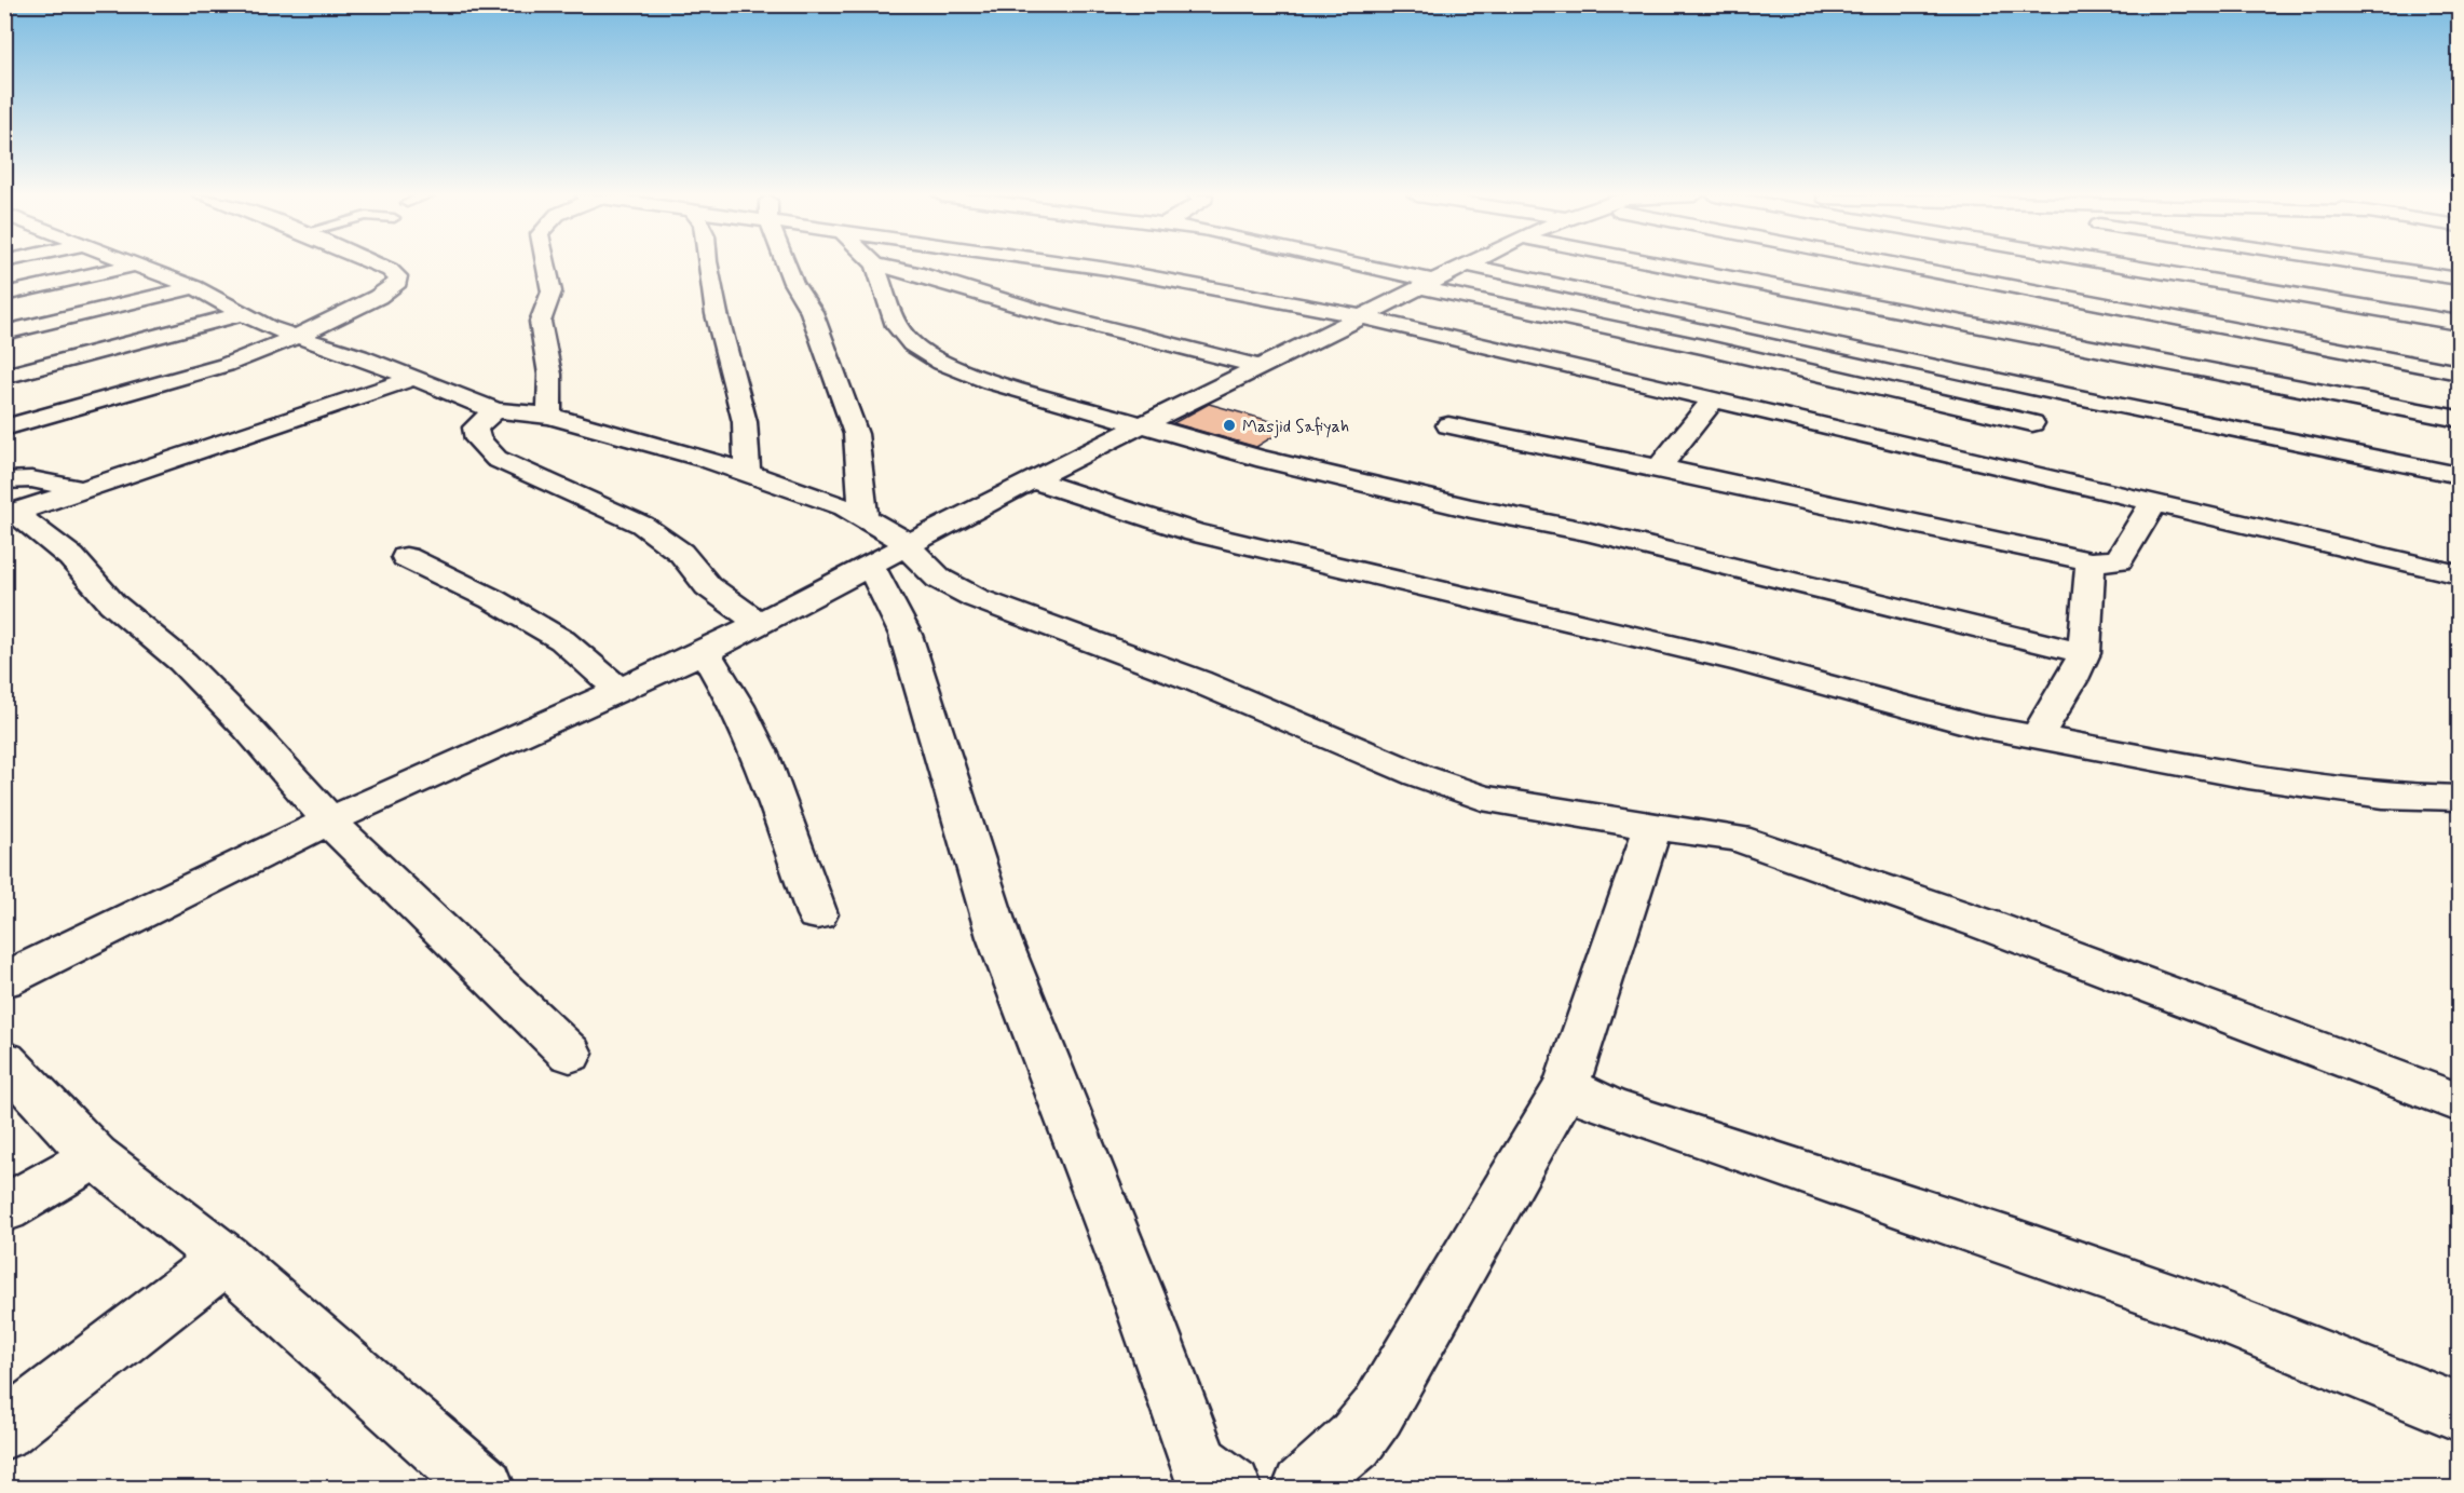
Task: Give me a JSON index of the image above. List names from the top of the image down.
{
  "places": ["Masjid Safiyah"]
}
